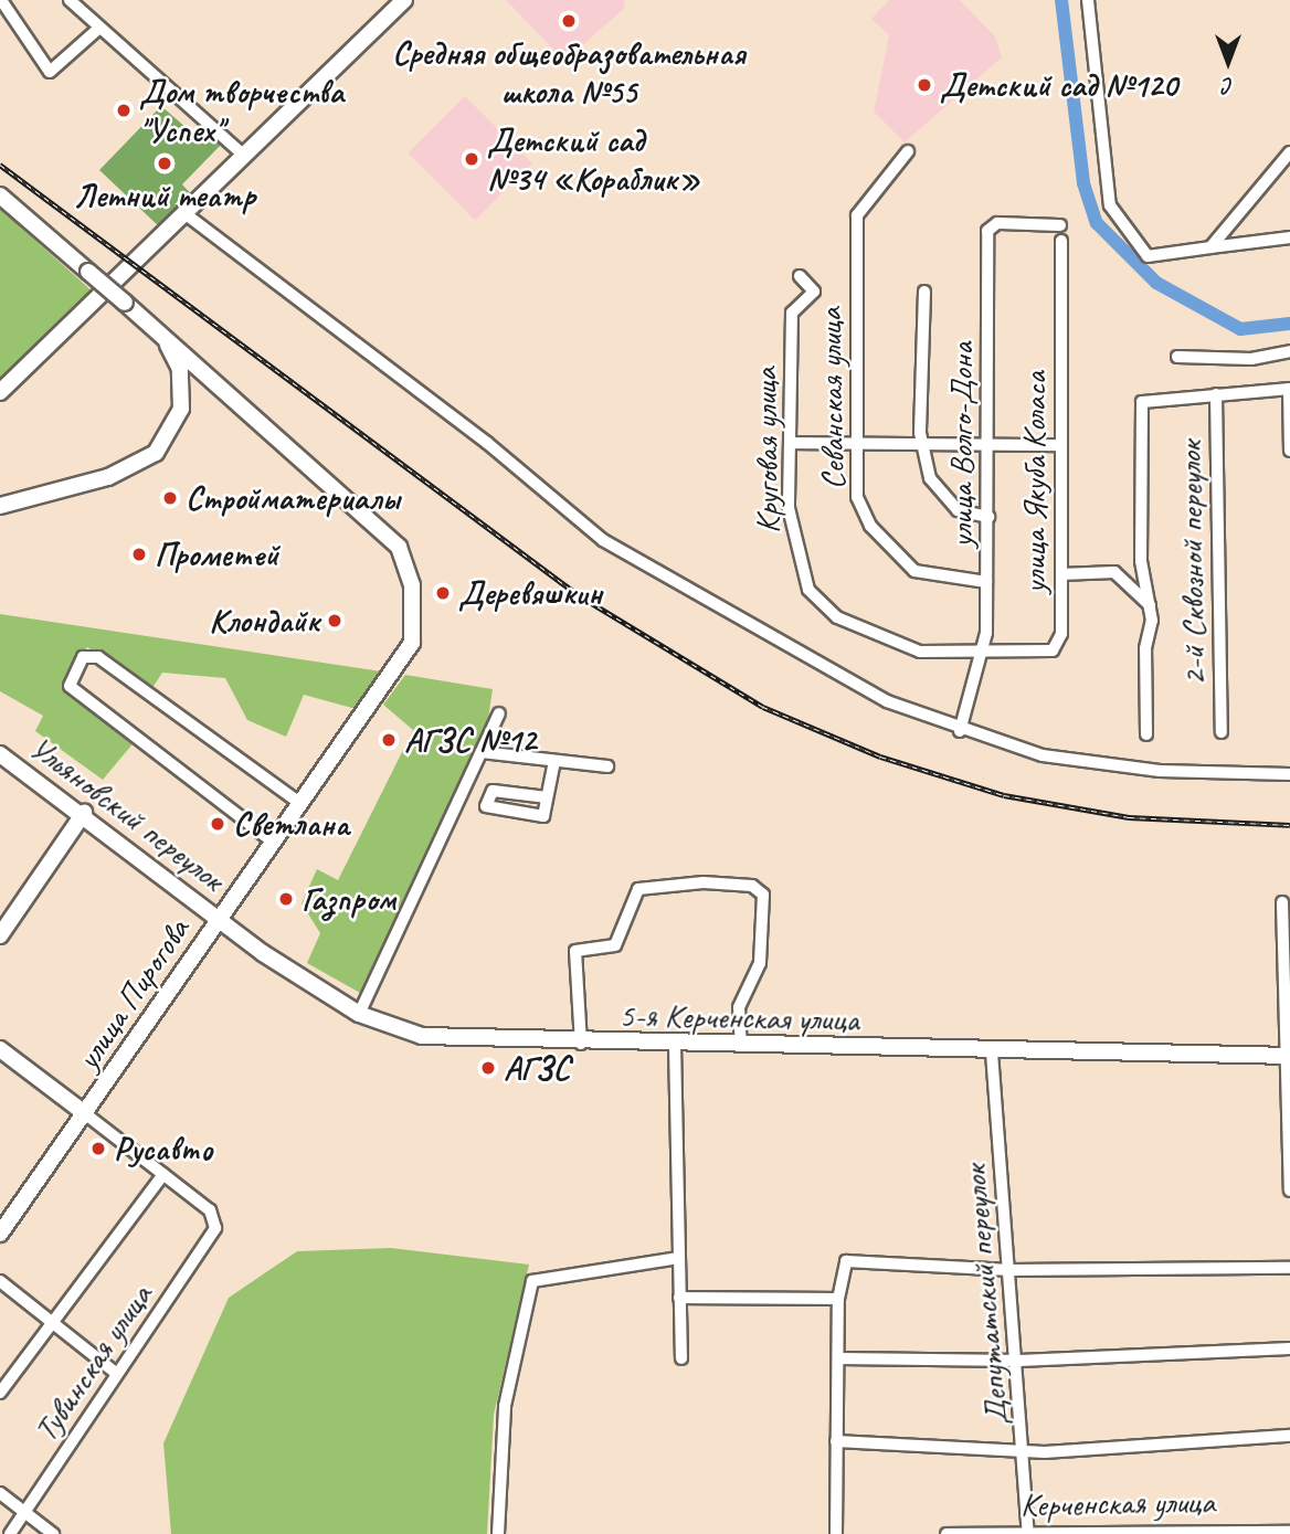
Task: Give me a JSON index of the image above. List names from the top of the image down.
{
  "streets": {
    "main road": ["Ульяновский переулок", "улица Пирогова", "5-я Керченская улица"],
    "street": [
      "Севанская улица",
      "улица Волго-Дона",
      "Круговая улица",
      "улица Якуба Коласа",
      "2-й Сквозной переулок",
      "Депутатский переулок",
      "Тувинская улица",
      "Керченская улица"
    ]
  },
  "crossings": [
    ["Севанская улица", "улица Волго-Дона"],
    ["улица Волго-Дона", "Круговая улица"],
    ["улица Волго-Дона", "улица Якуба Коласа"],
    ["Круговая улица", "улица Якуба Коласа"],
    ["Ульяновский переулок", "улица Пирогова"],
    ["Ульяновский переулок", "5-я Керченская улица"],
    ["улица Пирогова", "5-я Керченская улица"],
    ["5-я Керченская улица", "Депутатский переулок"],
    ["Депутатский переулок", "Керченская улица"]
  ],
  "places": [
    "Средняя общеобразовательная школа №55",
    "Детский сад №120",
    "Дом творчества \"Успех\"",
    "Детский сад №34 «Кораблик»",
    "Летний театр",
    "Стройматериалы",
    "Прометей",
    "Деревяшкин",
    "Клондайк",
    "АГЗС №12",
    "Светлана",
    "Газпром",
    "АГЗС",
    "Русавто"
  ],
  "north": "bottom"
}
